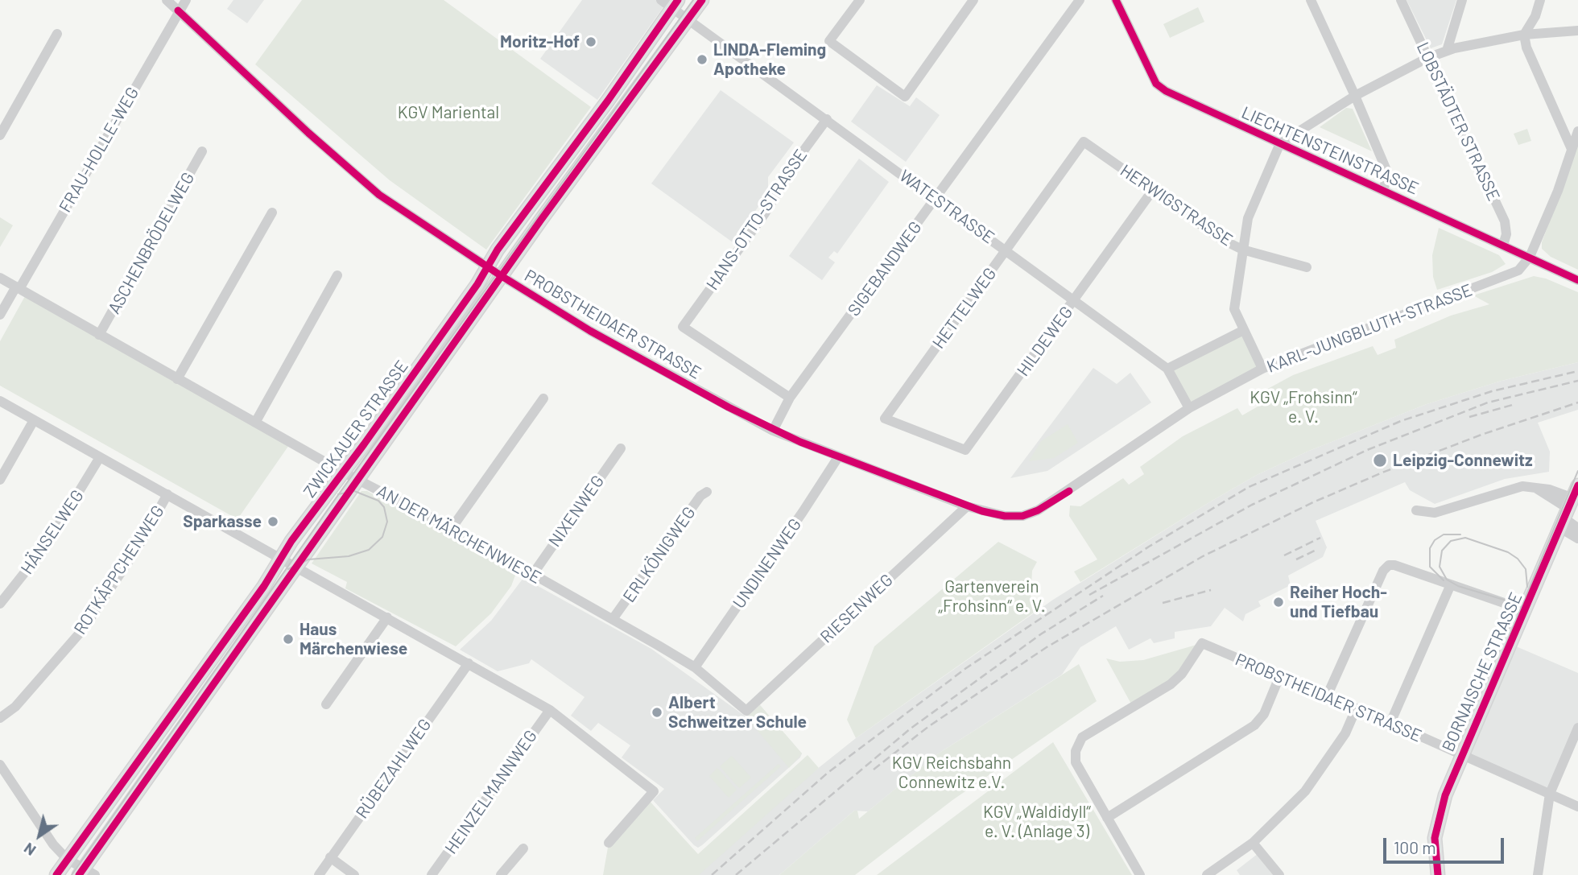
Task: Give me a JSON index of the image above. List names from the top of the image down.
{
  "streets": {
    "main road": ["ZWICKAUER STRASSE", "BORNAISCHE STRASSE"],
    "street": [
      "LOBSTÄDTER STRASSE",
      "FRAU-HOLLE-WEG",
      "LIECHTENSTEINSTRASSE",
      "HERWIGSTRASSE",
      "WATESTRASSE",
      "HANS-OTTO-STRASSE",
      "ASCHENBRÖDELWEG",
      "SIGEBANDWEG",
      "HETTELWEG",
      "PROBSTHEIDAER STRASSE",
      "KARL-JUNGBLUTH-STRASSE",
      "HILDEWEG",
      "NIXENWEG",
      "HÄNSELWEG",
      "AN DER MÄRCHENWIESE",
      "ERLKÖNIGWEG",
      "UNDINENWEG",
      "ROTKÄPPCHENWEG",
      "RIESENWEG",
      "RÜBEZAHLWEG",
      "HEINZELMANNWEG"
    ]
  },
  "crossings": [
    ["LOBSTÄDTER STRASSE", "LIECHTENSTEINSTRASSE"],
    ["FRAU-HOLLE-WEG", "PROBSTHEIDAER STRASSE"],
    ["FRAU-HOLLE-WEG", "AN DER MÄRCHENWIESE"],
    ["LIECHTENSTEINSTRASSE", "KARL-JUNGBLUTH-STRASSE"],
    ["HERWIGSTRASSE", "HETTELWEG"],
    ["HERWIGSTRASSE", "HILDEWEG"],
    ["WATESTRASSE", "HANS-OTTO-STRASSE"],
    ["WATESTRASSE", "SIGEBANDWEG"],
    ["WATESTRASSE", "HETTELWEG"],
    ["WATESTRASSE", "KARL-JUNGBLUTH-STRASSE"],
    ["WATESTRASSE", "HILDEWEG"],
    ["WATESTRASSE", "ZWICKAUER STRASSE"],
    ["HANS-OTTO-STRASSE", "SIGEBANDWEG"],
    ["ASCHENBRÖDELWEG", "AN DER MÄRCHENWIESE"],
    ["SIGEBANDWEG", "PROBSTHEIDAER STRASSE"],
    ["HETTELWEG", "HILDEWEG"],
    ["PROBSTHEIDAER STRASSE", "KARL-JUNGBLUTH-STRASSE"],
    ["PROBSTHEIDAER STRASSE", "ZWICKAUER STRASSE"],
    ["PROBSTHEIDAER STRASSE", "UNDINENWEG"],
    ["PROBSTHEIDAER STRASSE", "RIESENWEG"],
    ["PROBSTHEIDAER STRASSE", "BORNAISCHE STRASSE"],
    ["ZWICKAUER STRASSE", "AN DER MÄRCHENWIESE"],
    ["NIXENWEG", "AN DER MÄRCHENWIESE"],
    ["AN DER MÄRCHENWIESE", "ERLKÖNIGWEG"],
    ["AN DER MÄRCHENWIESE", "UNDINENWEG"],
    ["AN DER MÄRCHENWIESE", "RIESENWEG"]
  ],
  "parks": [
    "KGV Mariental",
    "KGV „Frohsinn“ e. V.",
    "Gartenverein „Frohsinn“ e. V.",
    "KGV Reichsbahn Connewitz e.V.",
    "KGV „Waldidyll“ e. V. (Anlage 3)"
  ],
  "places": [
    "Moritz-Hof",
    "LINDA-Fleming Apotheke",
    "Leipzig-Connewitz",
    "Sparkasse",
    "Reiher Hoch- und Tiefbau",
    "Haus Märchenwiese",
    "Albert Schweitzer Schule"
  ],
  "scale_bar": "100 m",
  "north": "bottom left"
}
